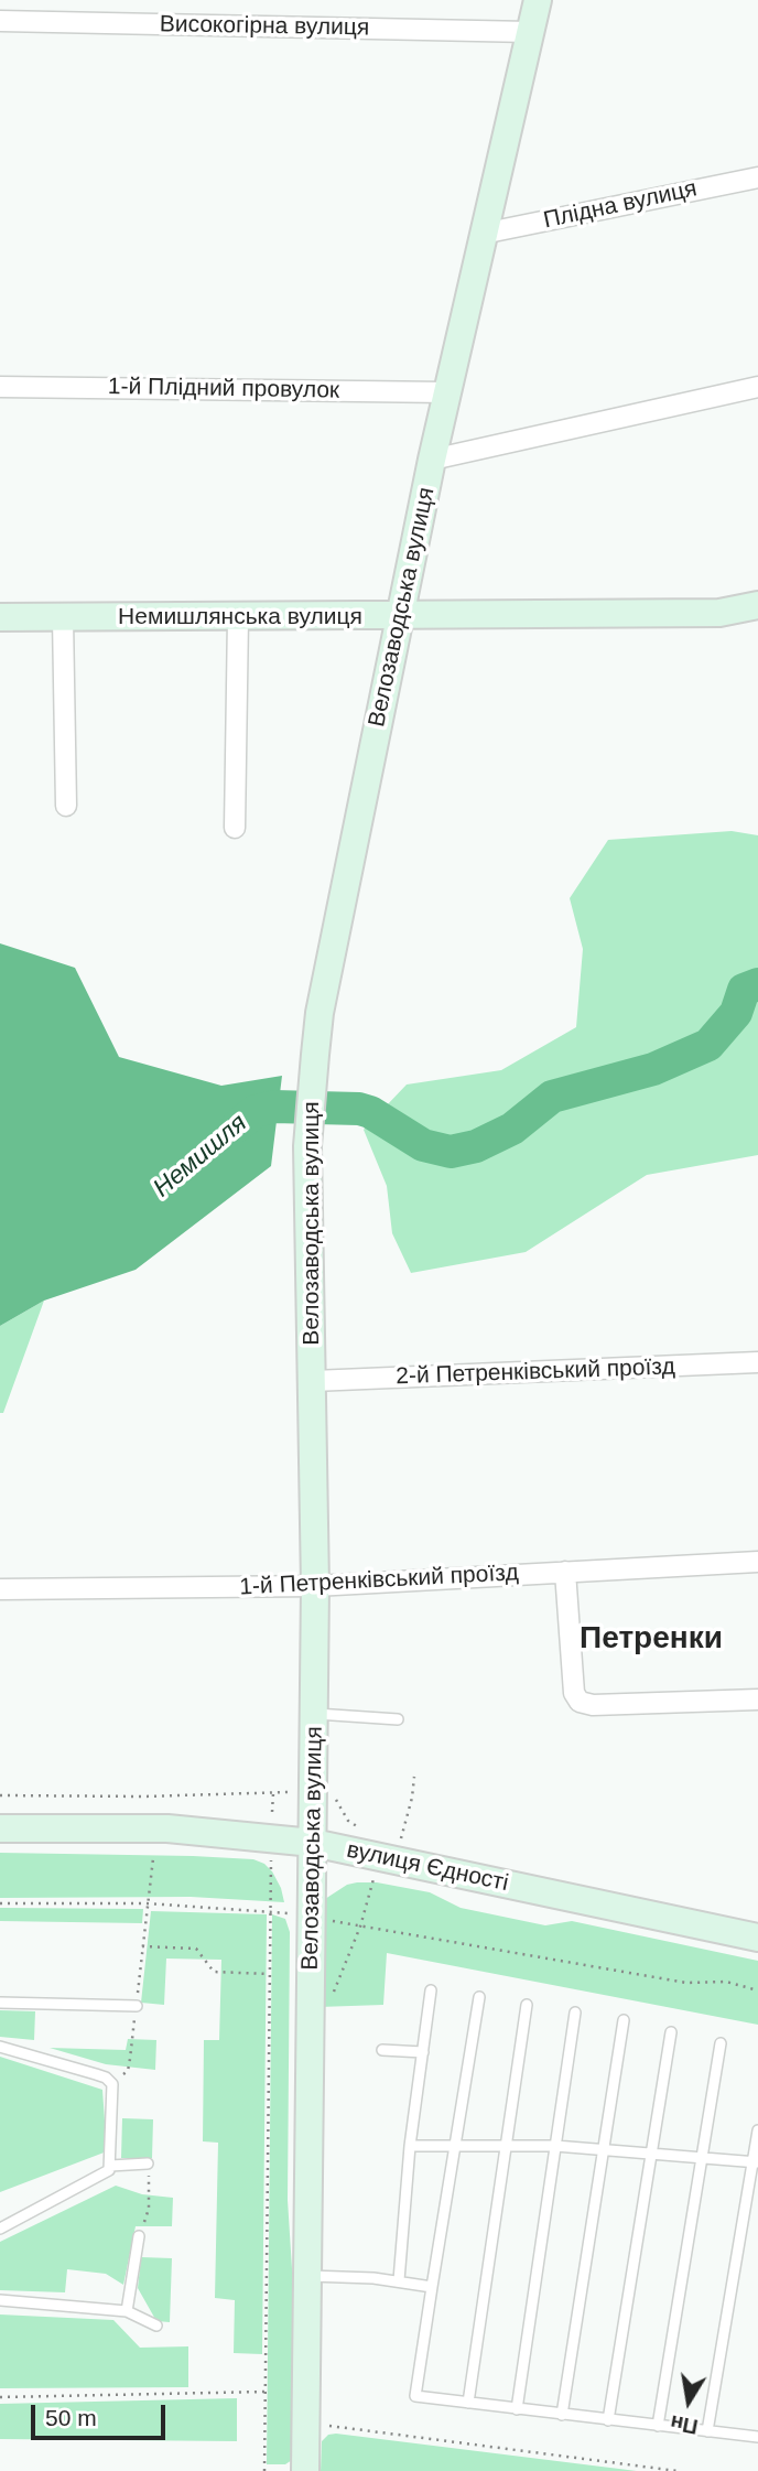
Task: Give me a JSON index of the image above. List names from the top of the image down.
{
  "streets": {
    "street": [
      "Високогірна вулиця",
      "Плідна вулиця",
      "1-й Плідний провулок",
      "Велозаводська вулиця",
      "Немишлянська вулиця",
      "2-й Петренківський проїзд",
      "1-й Петренківський проїзд",
      "вулиця Єдності"
    ]
  },
  "crossings": [
    ["Високогірна вулиця", "Велозаводська вулиця"],
    ["Плідна вулиця", "Велозаводська вулиця"],
    ["1-й Плідний провулок", "Велозаводська вулиця"],
    ["Велозаводська вулиця", "Немишлянська вулиця"],
    ["Велозаводська вулиця", "2-й Петренківський проїзд"],
    ["Велозаводська вулиця", "1-й Петренківський проїзд"],
    ["Велозаводська вулиця", "вулиця Єдності"]
  ],
  "districts": ["Петренки"],
  "water": ["Немишля"],
  "scale_bar": "50 m",
  "north": "bottom"
}
